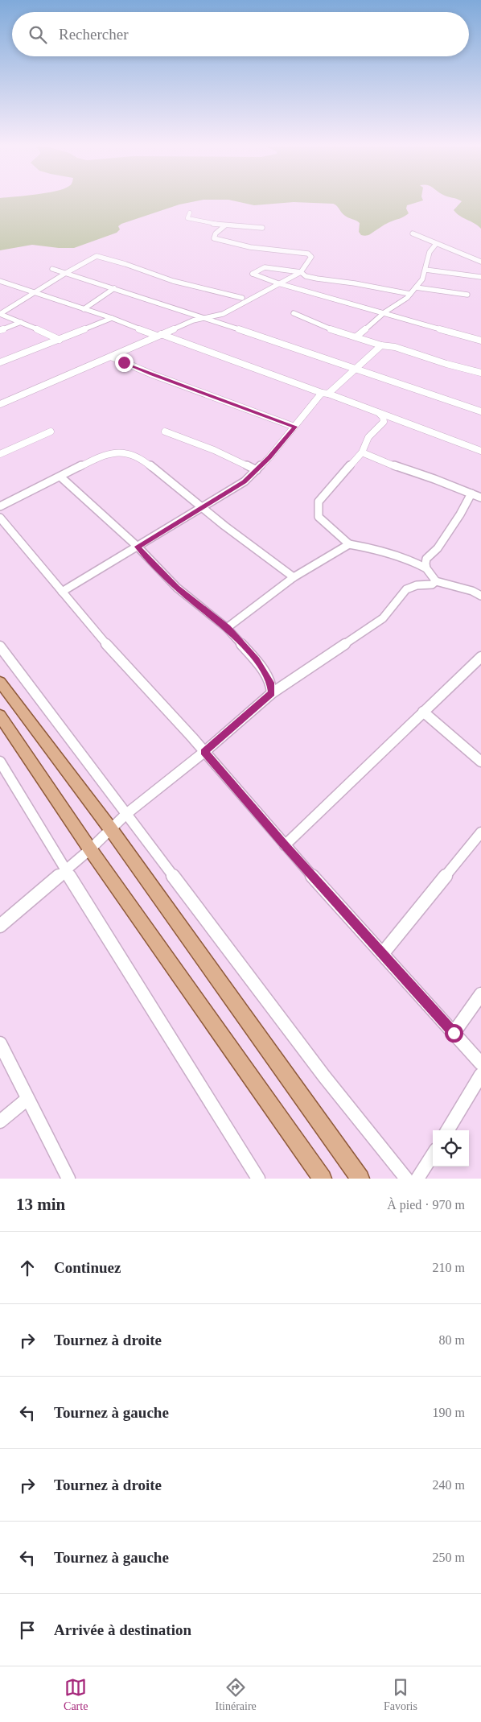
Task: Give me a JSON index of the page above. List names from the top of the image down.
{
  "page": {
    "search": "Rechercher",
    "heading": ["13 min", "À pied · 970 m"],
    "list": [
      ["Continuez", "210 m"],
      ["Tournez à droite", "80 m"],
      ["Tournez à gauche", "190 m"],
      ["Tournez à droite", "240 m"],
      ["Tournez à gauche", "250 m"],
      "Arrivée à destination"
    ],
    "nav": ["Carte", "Itinéraire", "Favoris"]
  }
}
